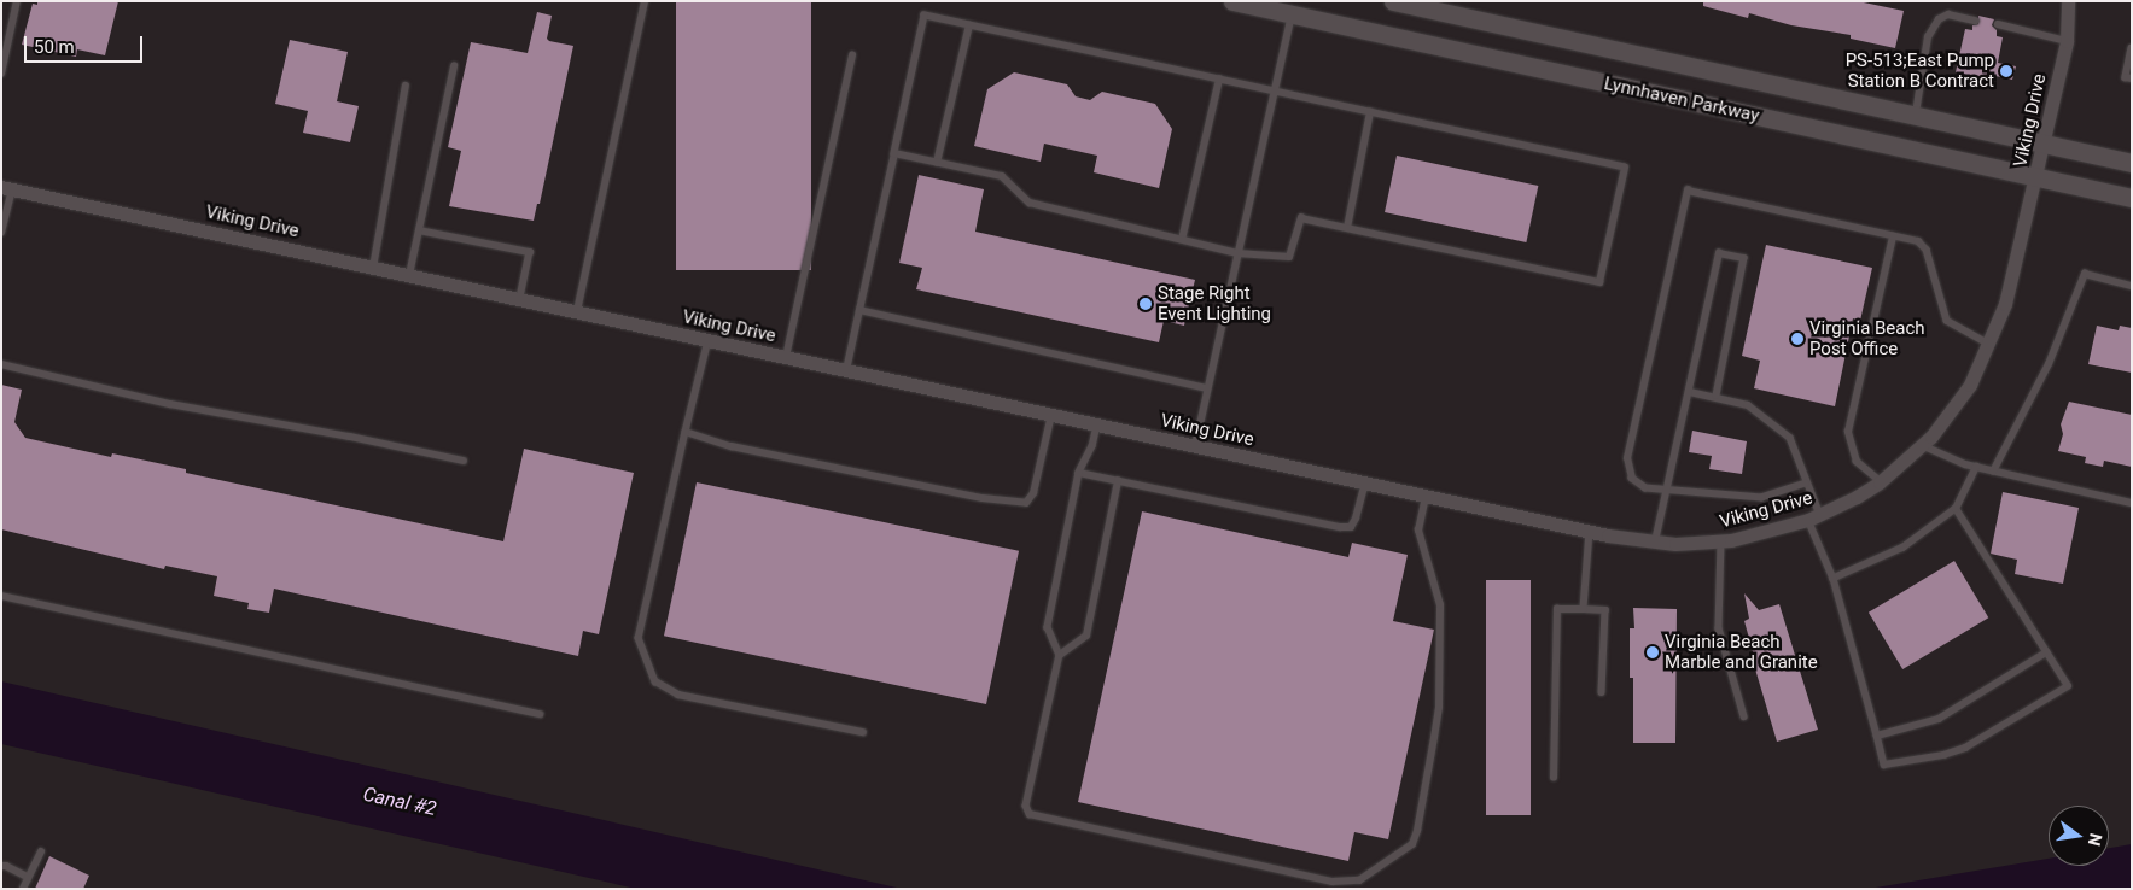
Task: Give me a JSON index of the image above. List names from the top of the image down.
{
  "streets": {
    "main road": ["Lynnhaven Parkway"],
    "street": ["Viking Drive"]
  },
  "crossings": [
    ["Lynnhaven Parkway", "Viking Drive"]
  ],
  "water": ["Canal #2"],
  "places": [
    "PS-513;East Pump Station B Contract",
    "Stage Right Event Lighting",
    "Virginia Beach Post Office",
    "Virginia Beach Marble and Granite"
  ],
  "scale_bar": "50 m",
  "north": "right"
}
